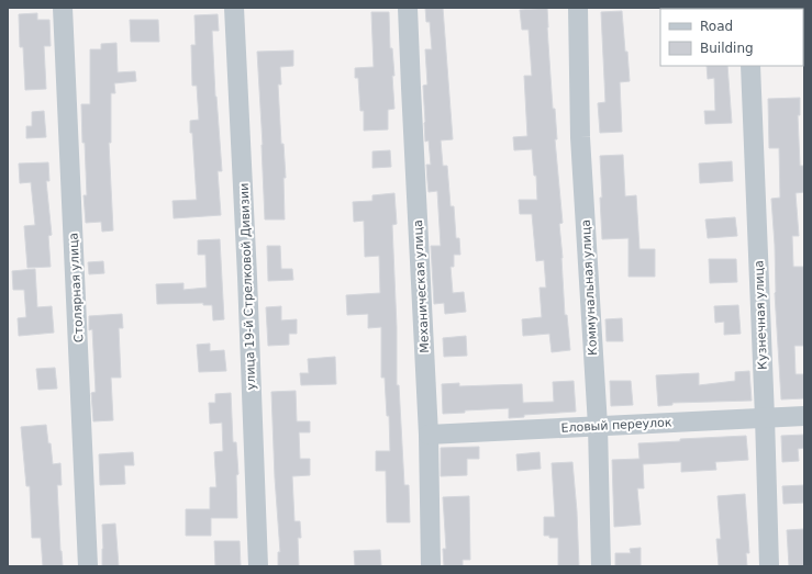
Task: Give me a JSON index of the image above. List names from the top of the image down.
{
  "streets": {
    "street": [
      "улица 19-й Стрелковой Дивизии",
      "Механическая улица",
      "Столярная улица",
      "Коммунальная улица",
      "Кузнечная улица",
      "Еловый переулок"
    ]
  },
  "crossings": [
    ["Механическая улица", "Еловый переулок"],
    ["Коммунальная улица", "Еловый переулок"],
    ["Кузнечная улица", "Еловый переулок"]
  ],
  "legend": ["Road", "Building"]
}
